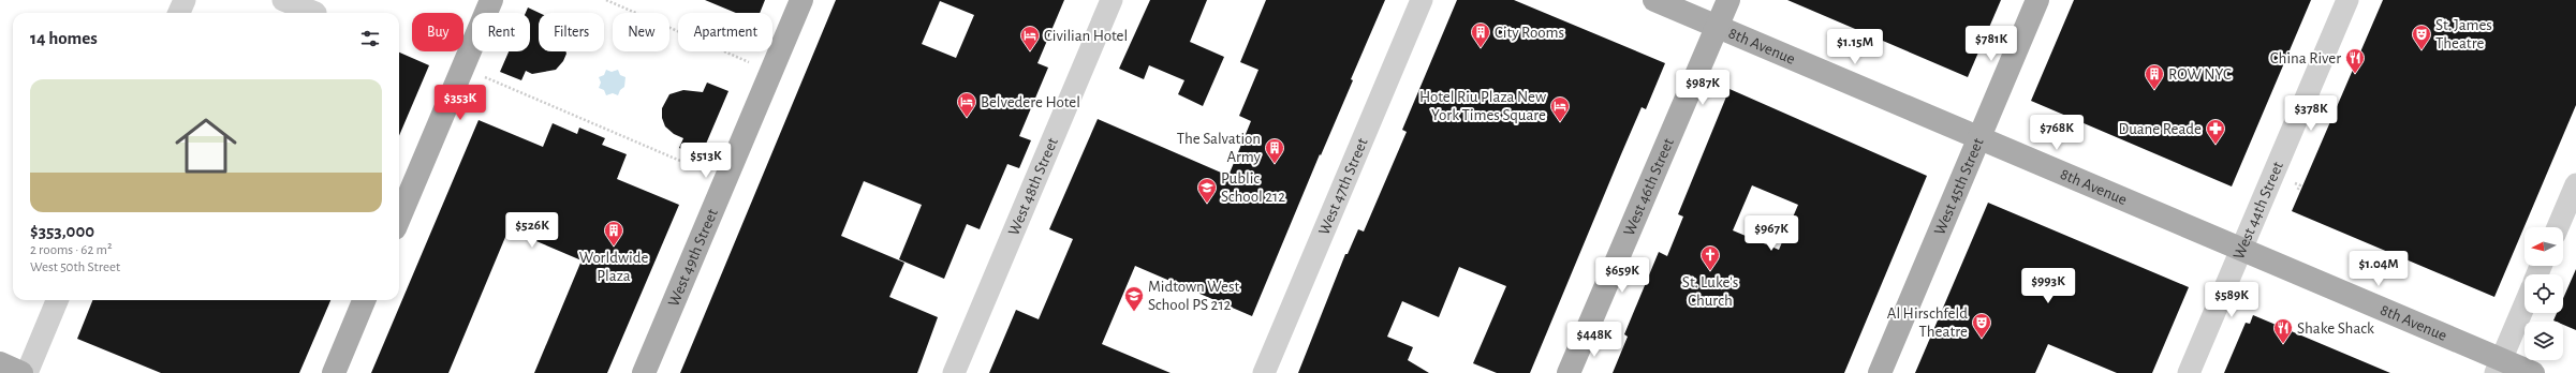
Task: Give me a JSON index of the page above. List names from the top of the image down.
{
  "streets": {
    "main road": [
      "8th Avenue",
      "West 46th Street",
      "West 45th Street",
      "West 49th Street"
    ],
    "street": ["West 48th Street", "West 47th Street", "West 44th Street"]
  },
  "crossings": [
    ["8th Avenue", "West 46th Street"],
    ["8th Avenue", "West 45th Street"],
    ["8th Avenue", "West 44th Street"]
  ],
  "places": {
    "building": [
      "City Rooms",
      "ROW NYC",
      "The Salvation Army",
      "Worldwide Plaza"
    ],
    "theatre": ["St. James Theatre", "Al Hirschfeld Theatre"],
    "hotel": ["Civilian Hotel", "Belvedere Hotel", "Hotel Riu Plaza New York Times Square"],
    "restaurant": ["China River", "Shake Shack"],
    "pharmacy": ["Duane Reade"],
    "school or university": ["Public School 212", "Midtown West School PS 212"],
    "church": ["St. Luke's Church"]
  },
  "north": "left",
  "page": {
    "chip": [
      "Buy",
      "Rent",
      "Filters",
      "New",
      "Apartment"
    ],
    "heading": "14 homes",
    "price": [
      "$781K",
      "$1.15M",
      "$987K",
      "$353K",
      "$378K",
      "$768K",
      "$513K",
      "$526K",
      "$967K",
      "$1.04M",
      "$659K",
      "$993K",
      "$589K",
      "$448K"
    ],
    "list": [
      {
        "name": "$353,000",
        "note": "2 rooms · 62 m² · West 50th Street"
      }
    ]
  }
}
